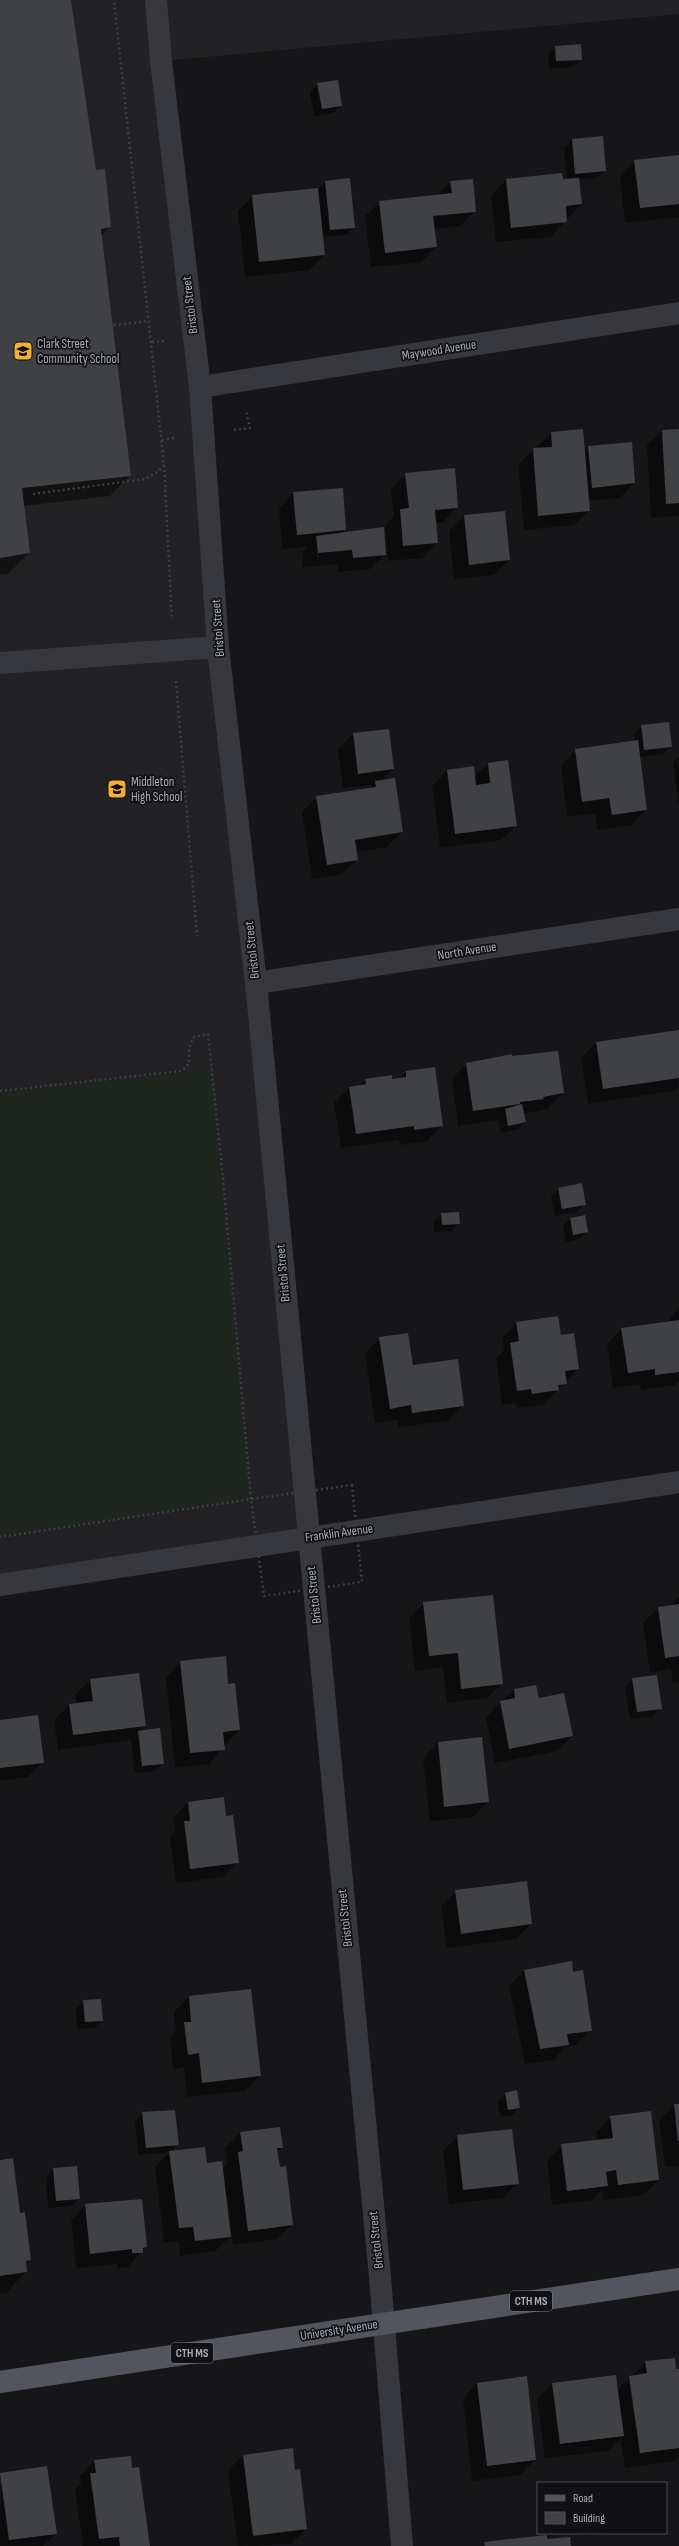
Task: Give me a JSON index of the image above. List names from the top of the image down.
{
  "streets": {
    "main road": ["CTH MS", "University Avenue"],
    "street": [
      "Bristol Street",
      "Maywood Avenue",
      "North Avenue",
      "Franklin Avenue"
    ]
  },
  "crossings": [
    ["Bristol Street", "Maywood Avenue"],
    ["Bristol Street", "North Avenue"],
    ["Bristol Street", "Franklin Avenue"],
    ["Bristol Street", "University Avenue"]
  ],
  "places": {
    "school or university": ["Clark Street Community School", "Middleton High School"]
  },
  "legend": ["Road", "Building"]
}
